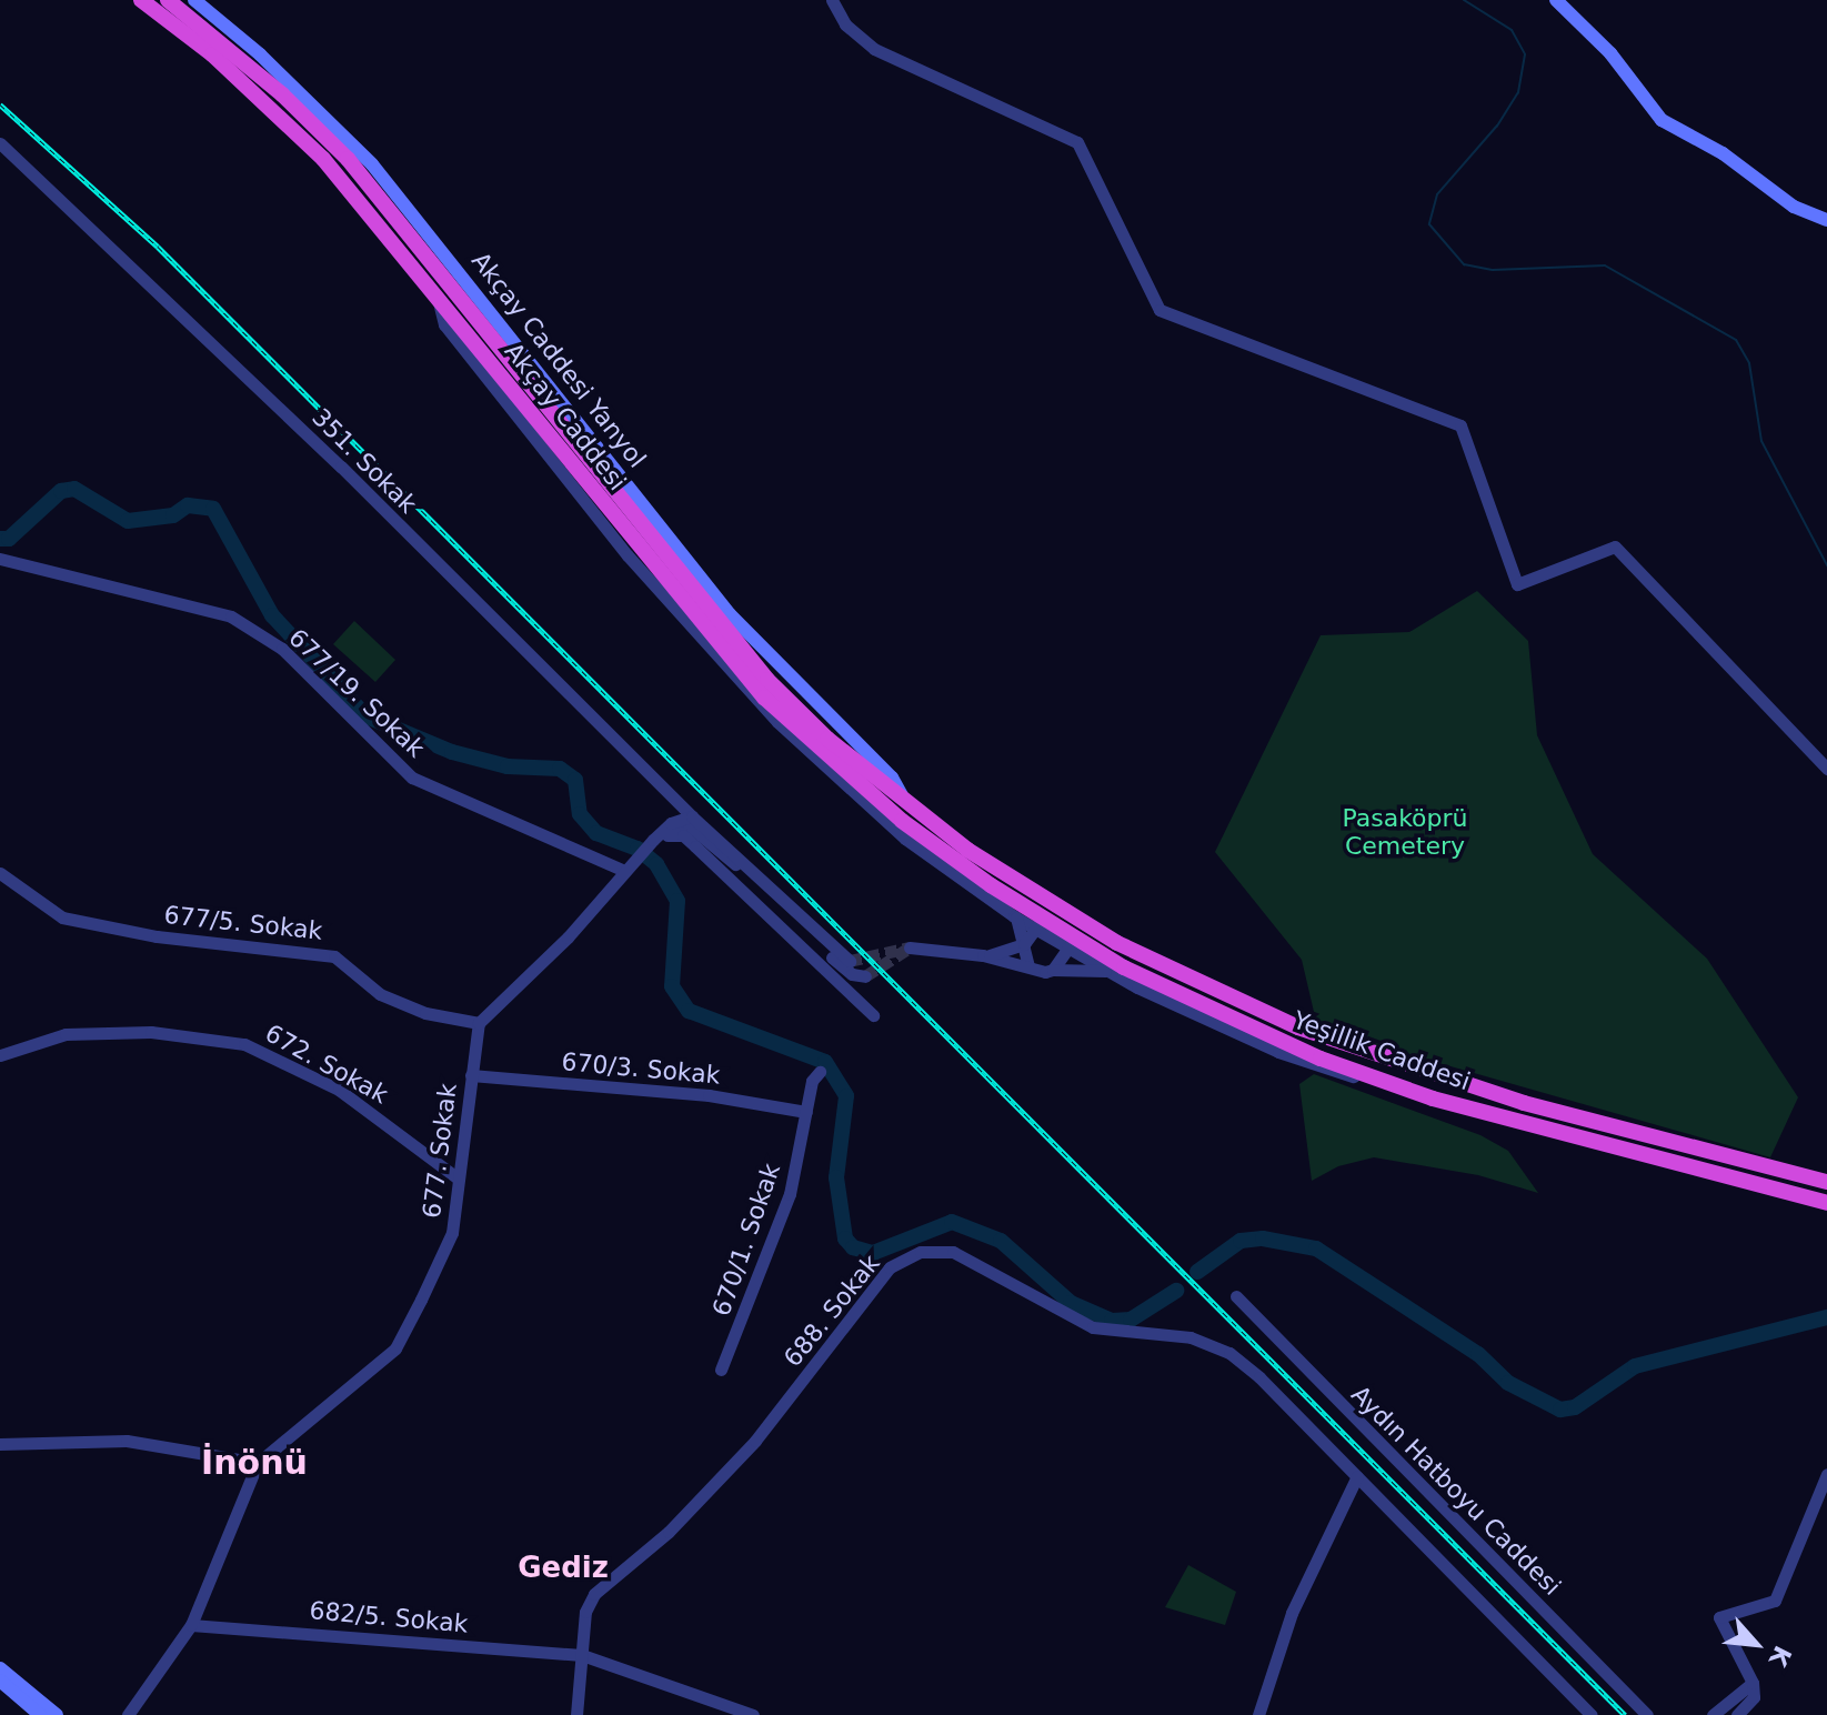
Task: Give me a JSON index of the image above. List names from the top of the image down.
{
  "streets": {
    "highway": ["Akçay Caddesi", "Yeşillik Caddesi"],
    "main road": ["Akçay Caddesi Yanyol"],
    "street": [
      "351. Sokak",
      "677/19. Sokak",
      "677/5. Sokak",
      "672. Sokak",
      "670/3. Sokak",
      "677. Sokak",
      "670/1. Sokak",
      "688. Sokak",
      "Aydın Hatboyu Caddesi",
      "682/5. Sokak"
    ]
  },
  "crossings": [
    ["Akçay Caddesi Yanyol", "Akçay Caddesi"],
    ["Akçay Caddesi", "Yeşillik Caddesi"],
    ["677/5. Sokak", "677. Sokak"],
    ["672. Sokak", "677. Sokak"],
    ["670/3. Sokak", "677. Sokak"],
    ["670/3. Sokak", "670/1. Sokak"],
    ["677. Sokak", "682/5. Sokak"],
    ["688. Sokak", "682/5. Sokak"]
  ],
  "districts": ["İnönü", "Gediz"],
  "parks": ["Pasaköprü Cemetery"],
  "north": "bottom right"
}
